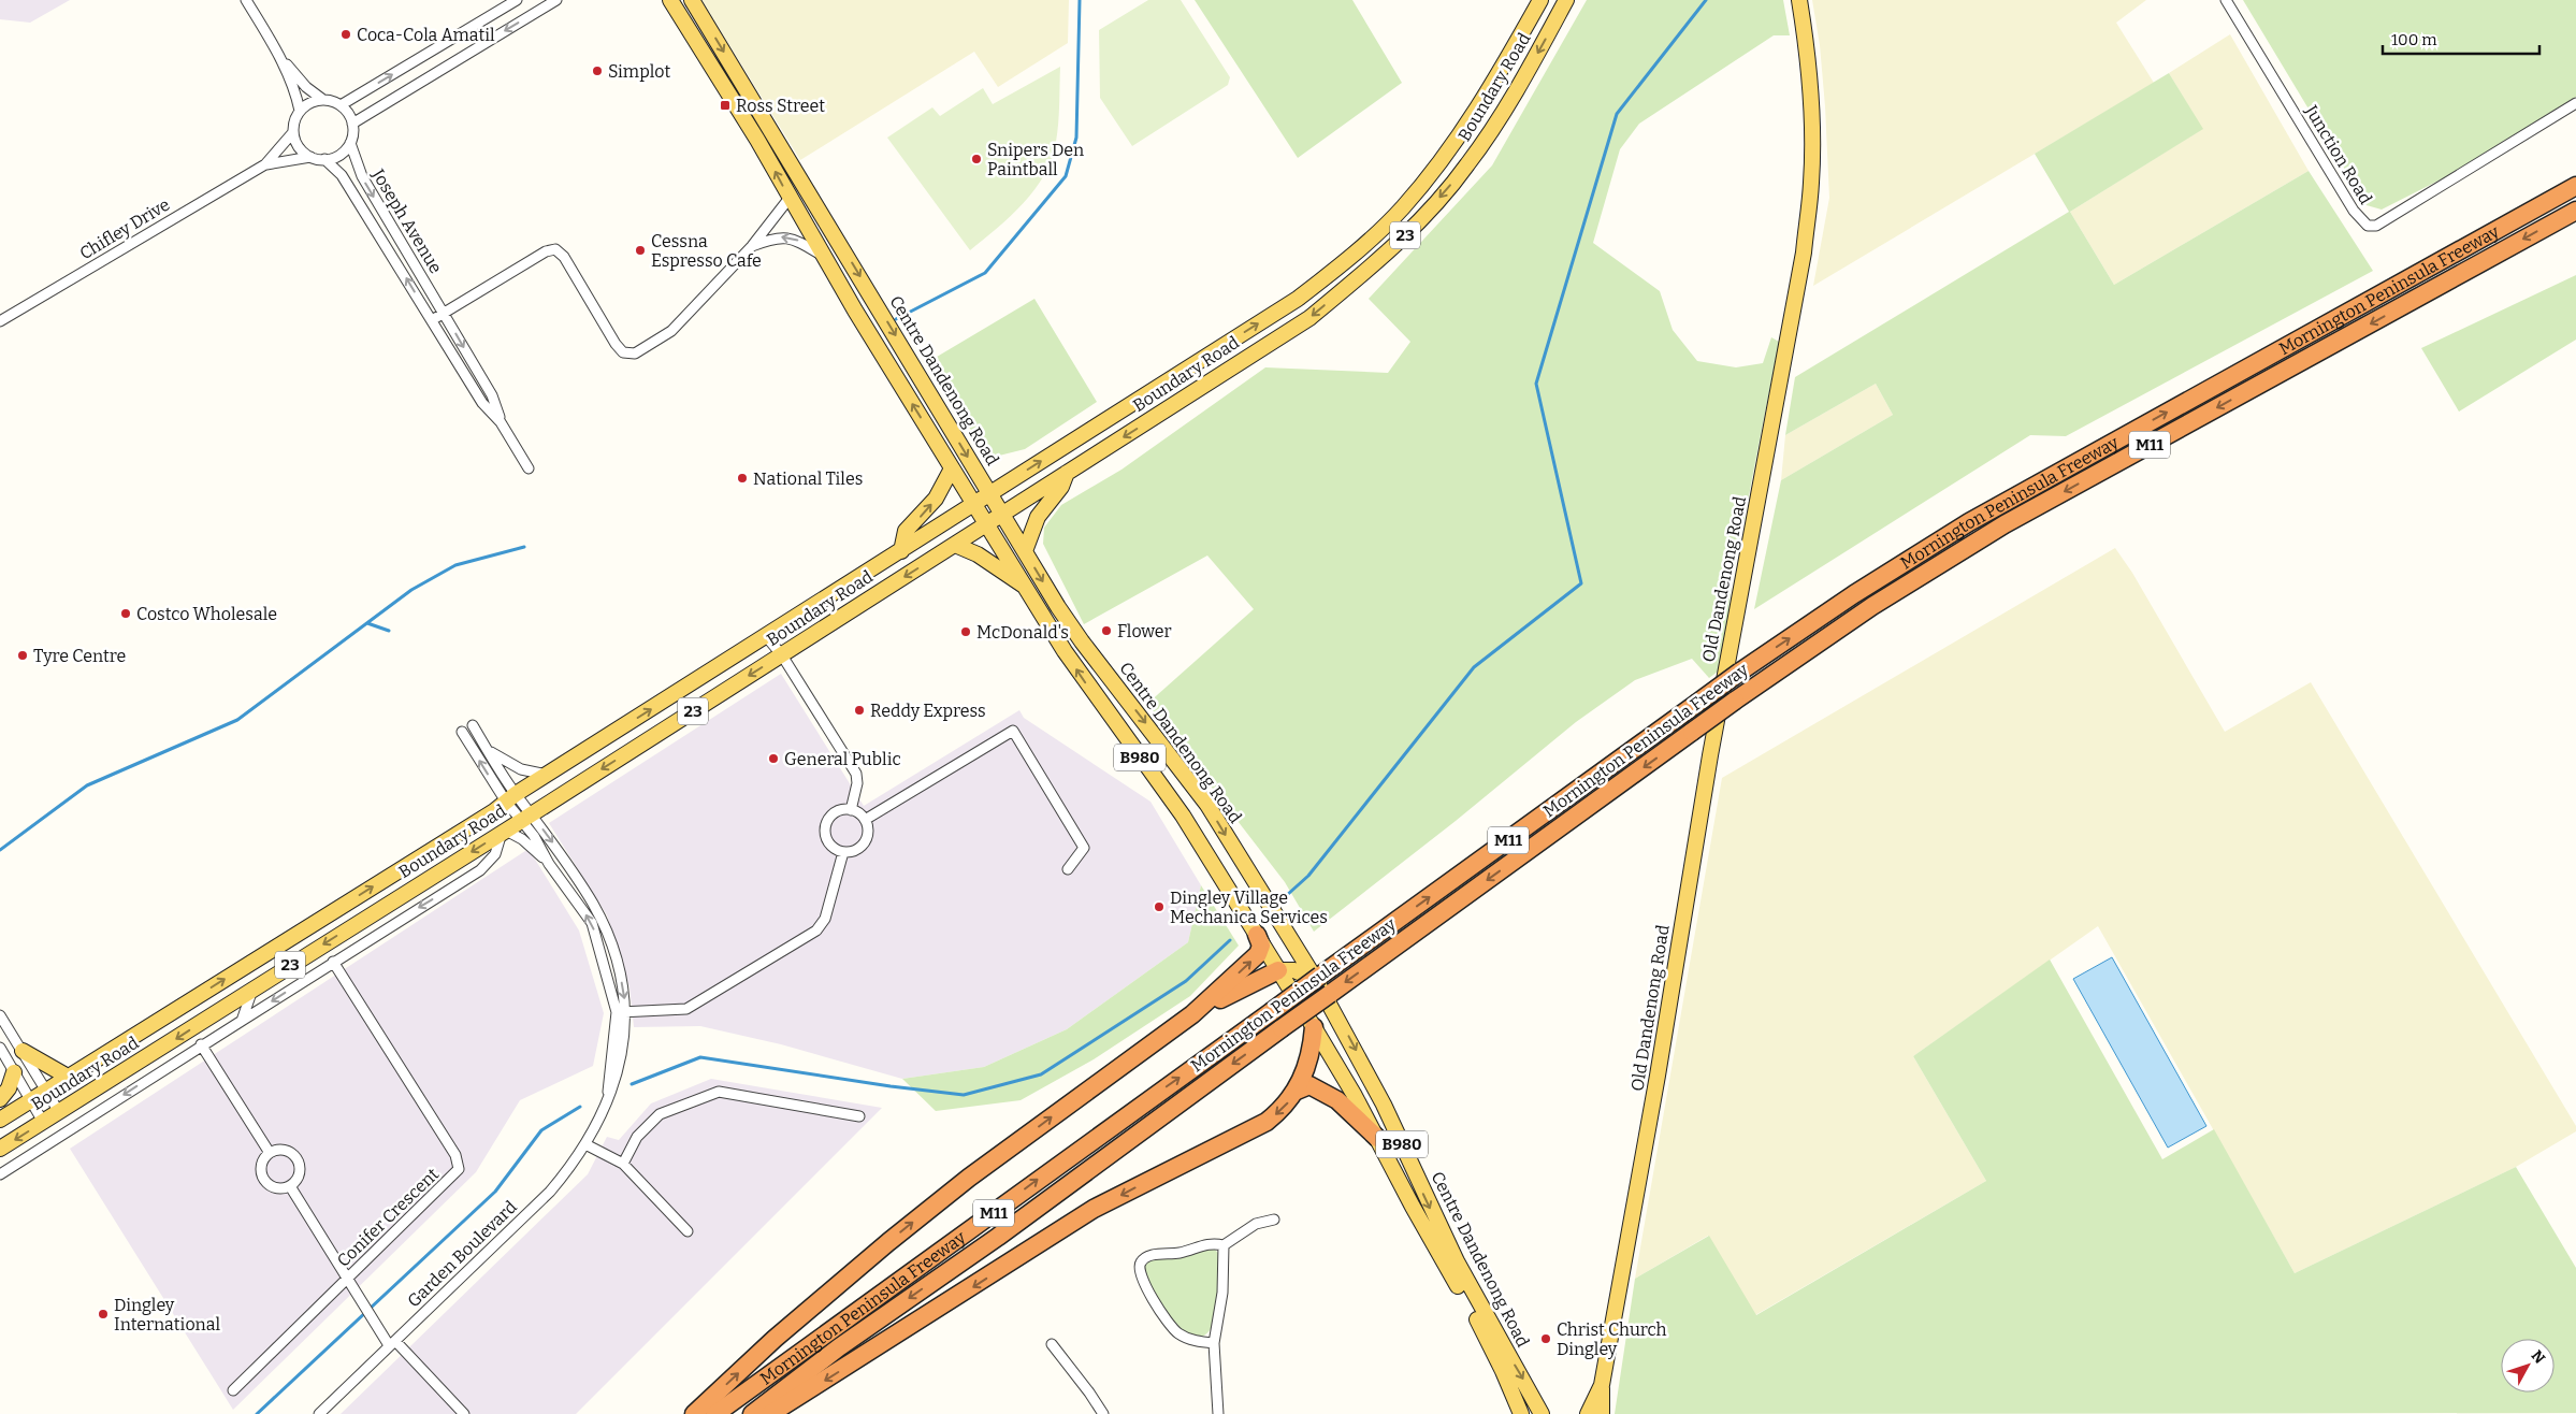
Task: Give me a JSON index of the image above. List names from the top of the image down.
{
  "streets": {
    "highway": ["Mornington Peninsula Freeway", "M11"],
    "main road": [
      "Boundary Road",
      "23",
      "Centre Dandenong Road",
      "Old Dandenong Road",
      "B980"
    ],
    "street": [
      "Junction Road",
      "Joseph Avenue",
      "Chifley Drive",
      "Conifer Crescent",
      "Garden Boulevard"
    ]
  },
  "crossings": [
    ["Boundary Road", "Centre Dandenong Road"],
    ["Boundary Road", "Garden Boulevard"],
    ["Joseph Avenue", "Chifley Drive"],
    ["Mornington Peninsula Freeway", "Centre Dandenong Road"]
  ],
  "places": {
    "other": [
      "Coca-Cola Amatil",
      "Simplot",
      "Snipers Den Paintball",
      "Cessna Espresso Cafe",
      "National Tiles",
      "Costco Wholesale",
      "Flower",
      "McDonald's",
      "Tyre Centre",
      "Reddy Express",
      "General Public",
      "Dingley Village Mechanica Services",
      "Dingley International",
      "Christ Church Dingley"
    ],
    "transit": ["Ross Street"]
  },
  "scale_bar": "100 m",
  "north": "top right"
}
